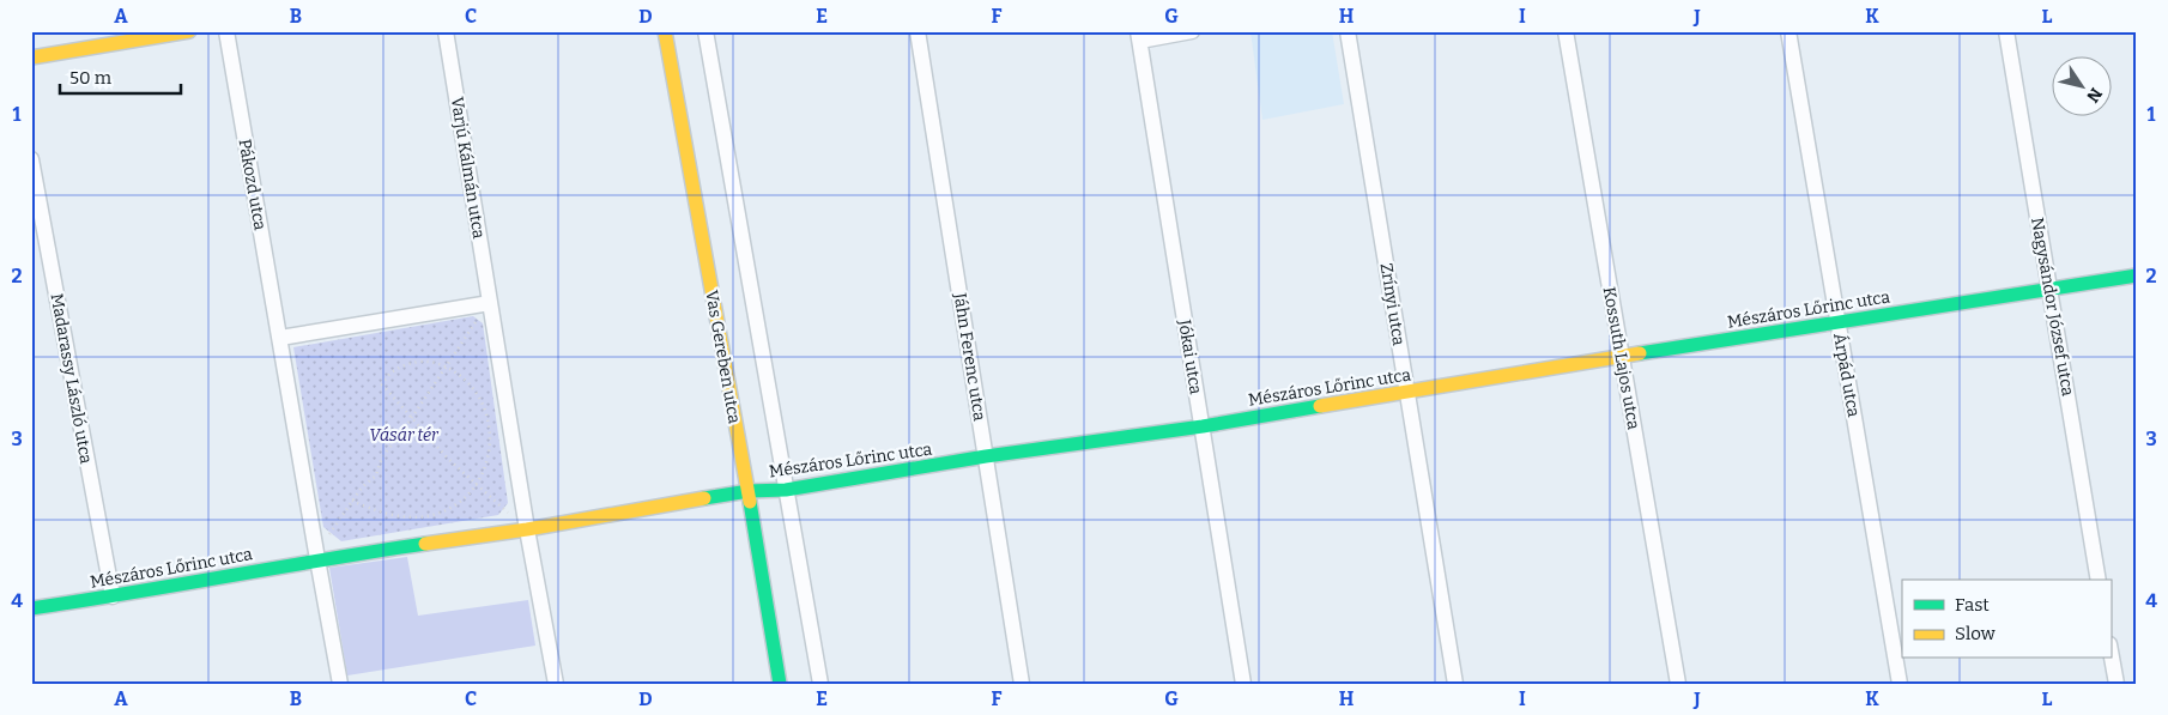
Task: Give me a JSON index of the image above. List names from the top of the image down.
{
  "streets": {
    "street": [
      "Varjú Kálmán utca",
      "Pákozd utca",
      "Zrínyi utca",
      "Nagysándor József utca",
      "Mészáros Lőrinc utca",
      "Vas Gereben utca",
      "Jáhn Ferenc utca",
      "Jókai utca",
      "Kossuth Lajos utca",
      "Árpád utca",
      "Madarassy László utca"
    ]
  },
  "crossings": [
    ["Zrínyi utca", "Mészáros Lőrinc utca"],
    ["Nagysándor József utca", "Mészáros Lőrinc utca"],
    ["Mészáros Lőrinc utca", "Vas Gereben utca"],
    ["Mészáros Lőrinc utca", "Jáhn Ferenc utca"],
    ["Mészáros Lőrinc utca", "Jókai utca"],
    ["Mészáros Lőrinc utca", "Kossuth Lajos utca"],
    ["Mészáros Lőrinc utca", "Árpád utca"],
    ["Mészáros Lőrinc utca", "Madarassy László utca"]
  ],
  "parks": ["Vásár tér"],
  "legend": ["Fast", "Slow"],
  "scale_bar": "50 m",
  "north": "bottom right",
  "grid": {
    "columns": [
      "A",
      "B",
      "C",
      "D",
      "E",
      "F",
      "G",
      "H",
      "I",
      "J",
      "K",
      "L"
    ],
    "rows": [
      "1",
      "2",
      "3",
      "4"
    ]
  }
}
